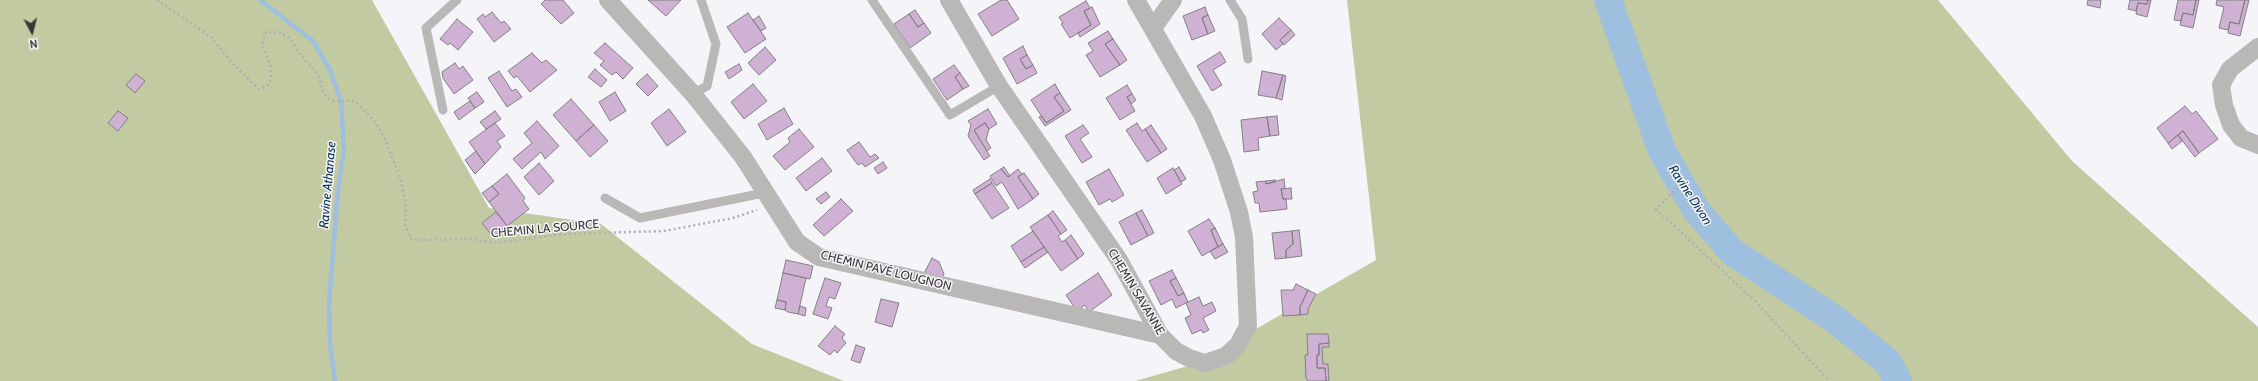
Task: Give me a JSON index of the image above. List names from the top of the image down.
{
  "streets": {
    "street": ["CHEMIN PAVÉ LOUGNON", "CHEMIN SAVANNE"],
    "path": ["CHEMIN LA SOURCE"]
  },
  "crossings": [
    ["CHEMIN LA SOURCE", "CHEMIN PAVÉ LOUGNON"],
    ["CHEMIN PAVÉ LOUGNON", "CHEMIN SAVANNE"]
  ],
  "water": ["Ravine Athanase", "Ravine Divon"],
  "north": "bottom"
}
